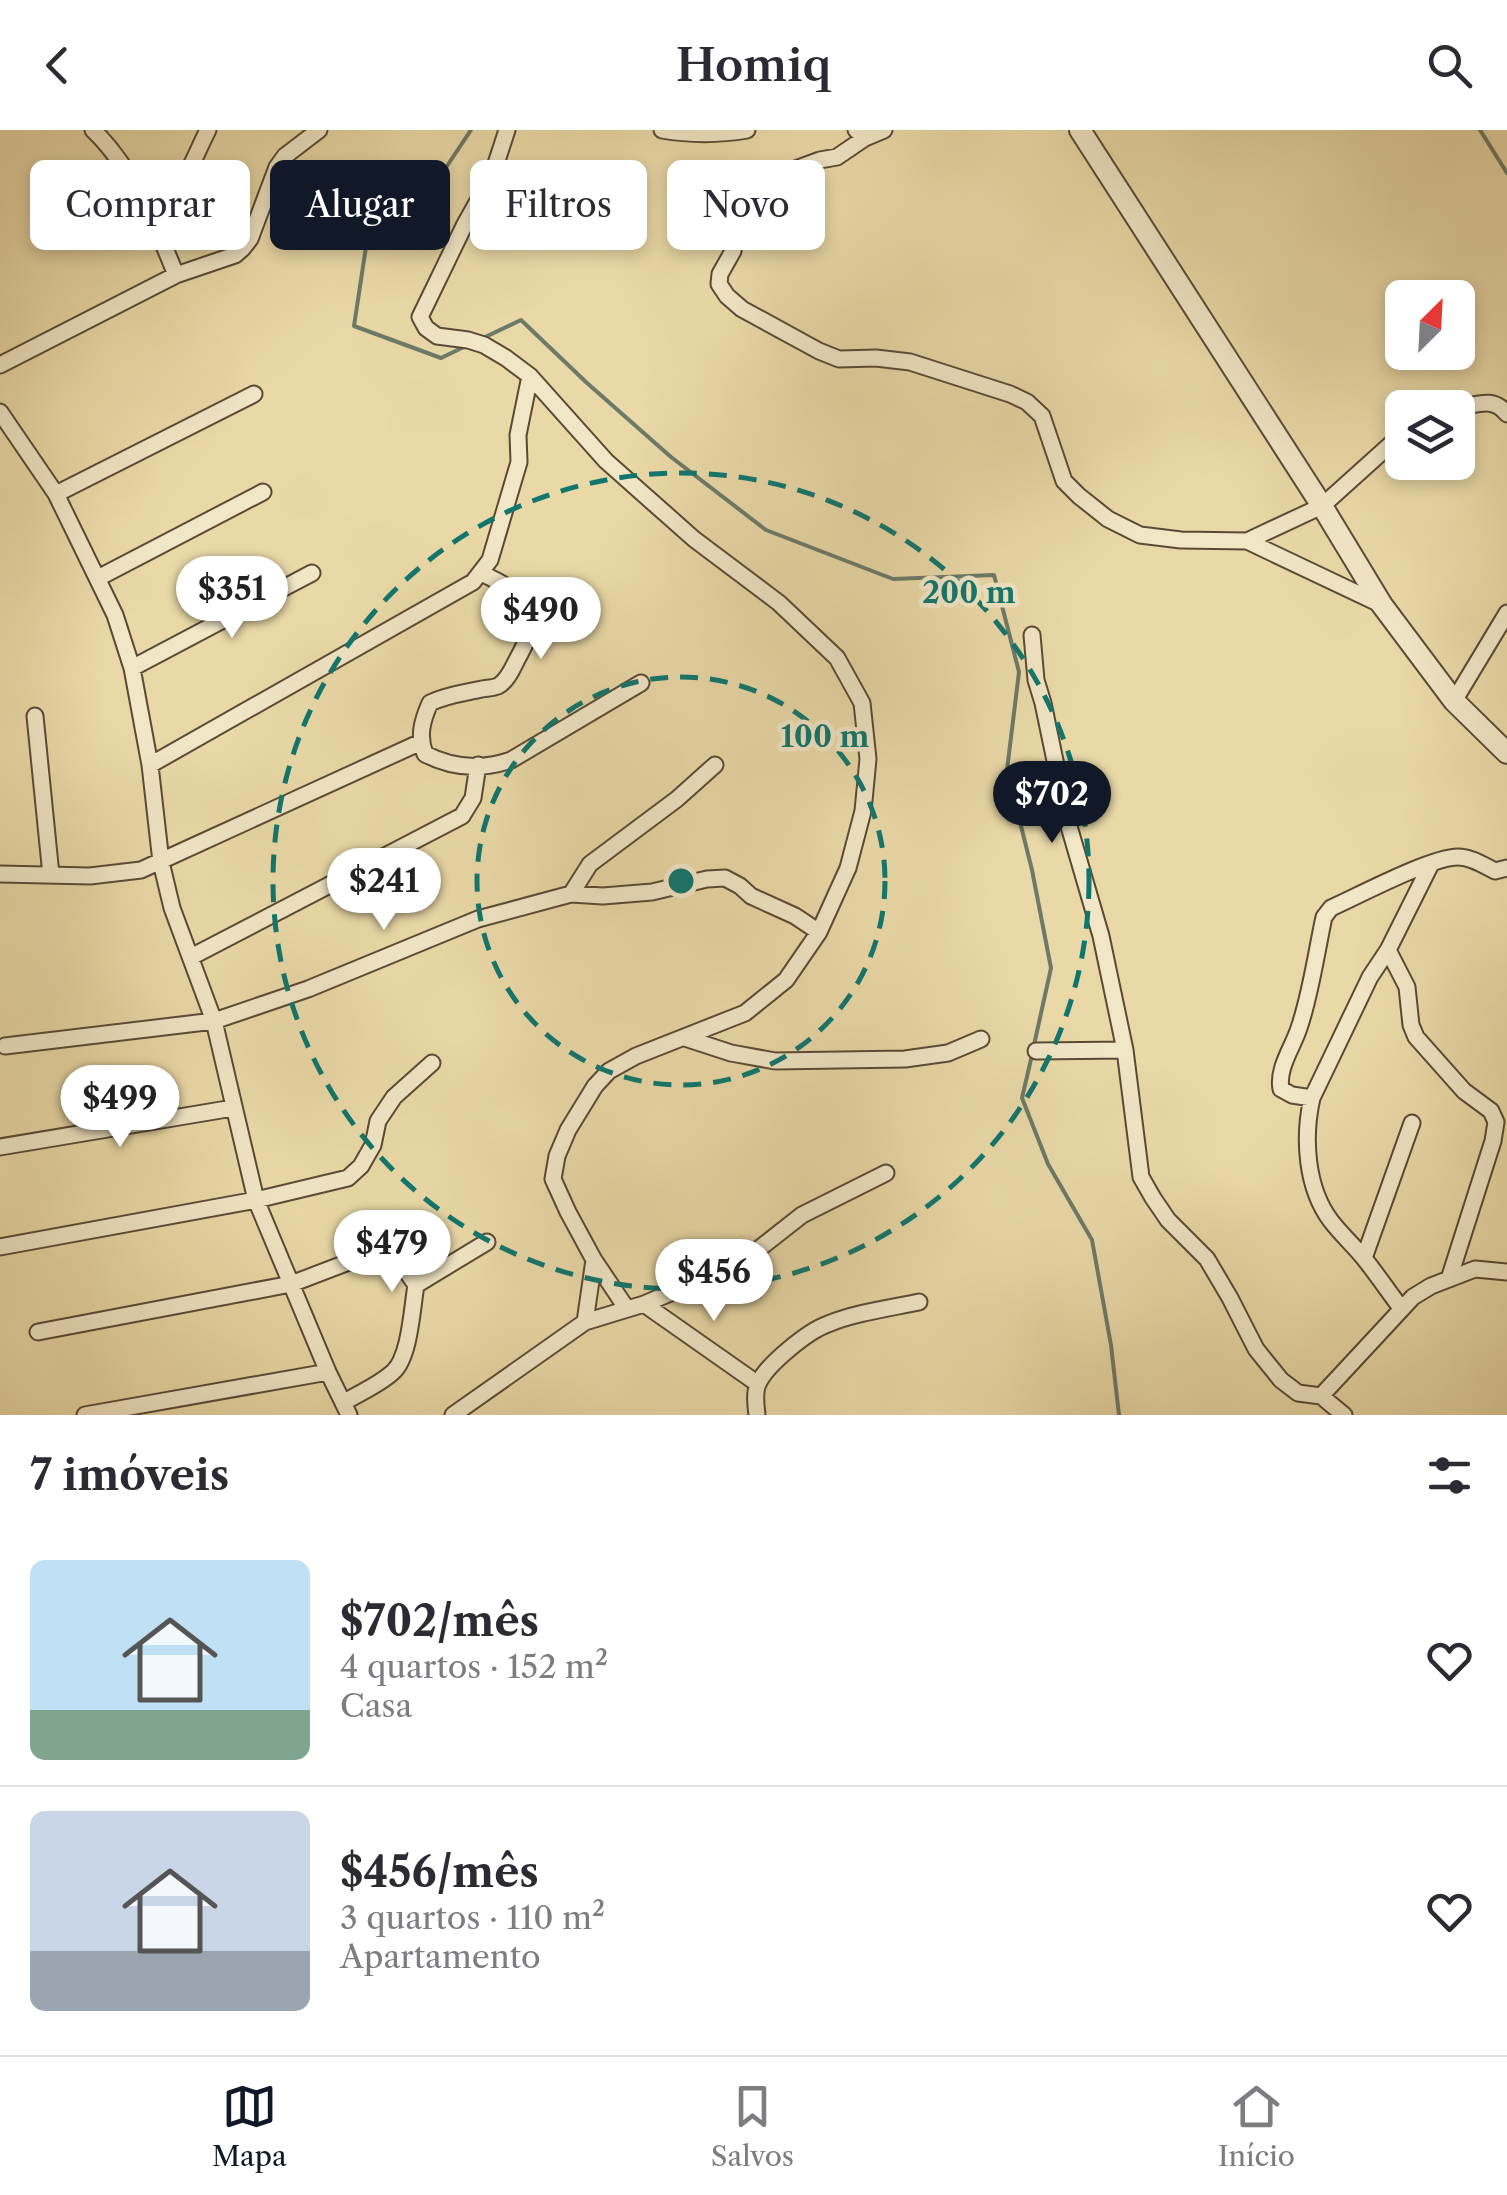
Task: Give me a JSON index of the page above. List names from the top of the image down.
{
  "north": "top right",
  "page": {
    "header": "Homiq",
    "chip": [
      "Comprar",
      "Alugar",
      "Filtros",
      "Novo"
    ],
    "price": [
      "$351",
      "$490",
      "$702",
      "$241",
      "$499",
      "$479",
      "$456"
    ],
    "heading": "7 imóveis",
    "list": [
      {
        "name": "$702/mês",
        "note": "4 quartos · 152 m² · Casa"
      },
      {
        "name": "$456/mês",
        "note": "3 quartos · 110 m² · Apartamento"
      }
    ],
    "tabs": ["Mapa", "Salvos", "Início"]
  },
  "rings": ["200 m", "100 m"]
}
